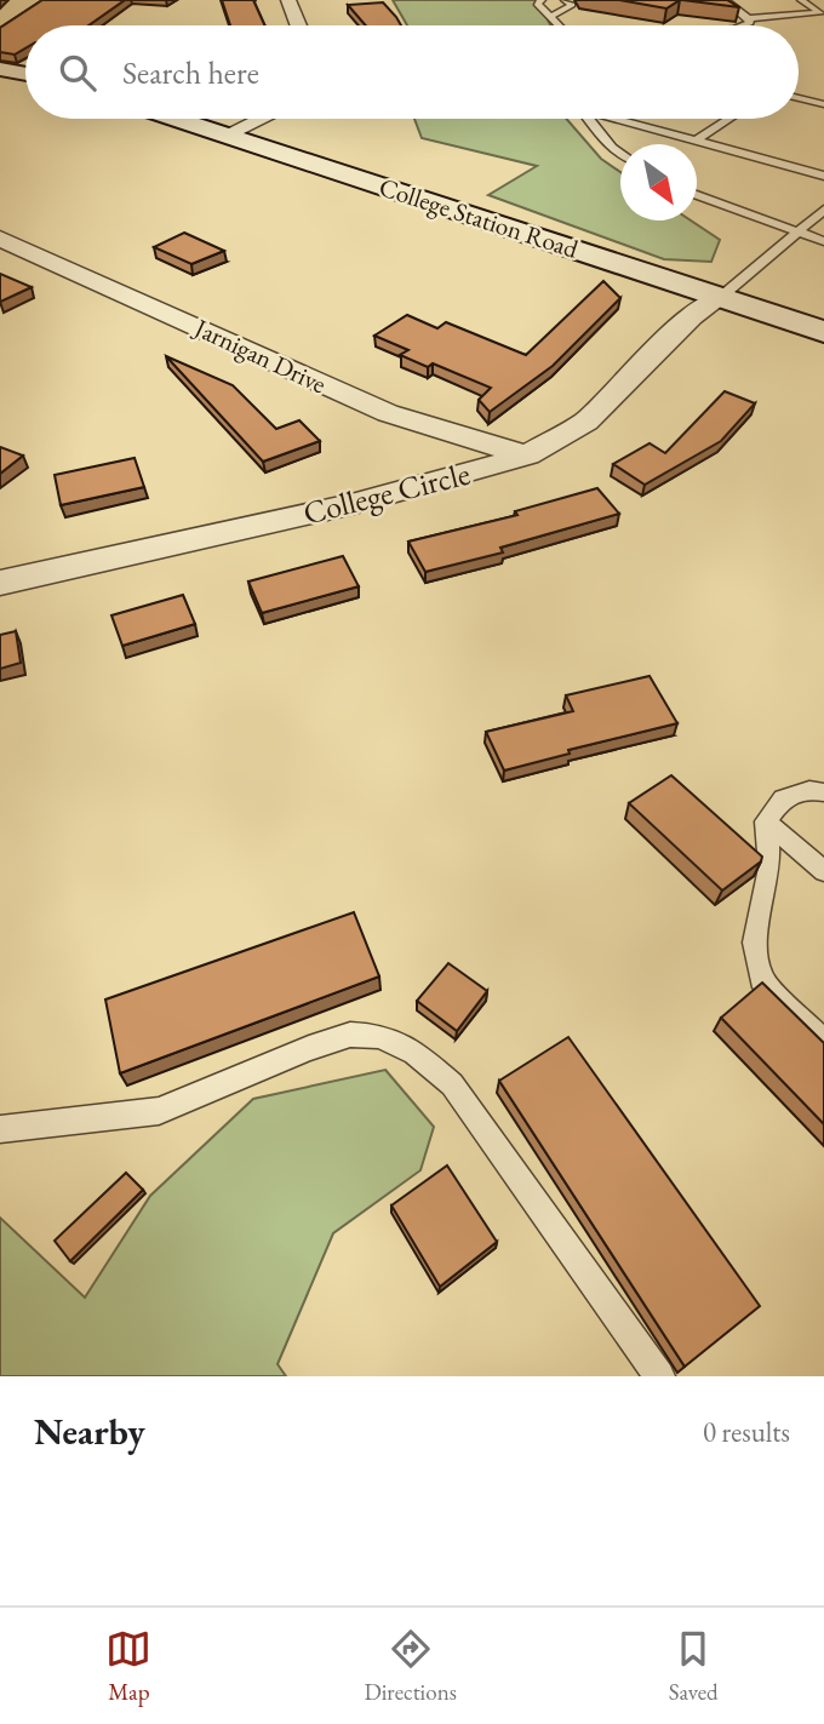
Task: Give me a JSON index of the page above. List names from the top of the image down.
{
  "streets": {
    "main road": ["College Station Road"],
    "street": ["Jarnigan Drive", "College Circle"]
  },
  "crossings": [
    ["College Station Road", "College Circle"],
    ["Jarnigan Drive", "College Circle"]
  ],
  "north": "bottom right",
  "page": {
    "search": "Search here",
    "heading": ["Nearby", "0 results"],
    "nav": ["Map", "Directions", "Saved"]
  }
}
